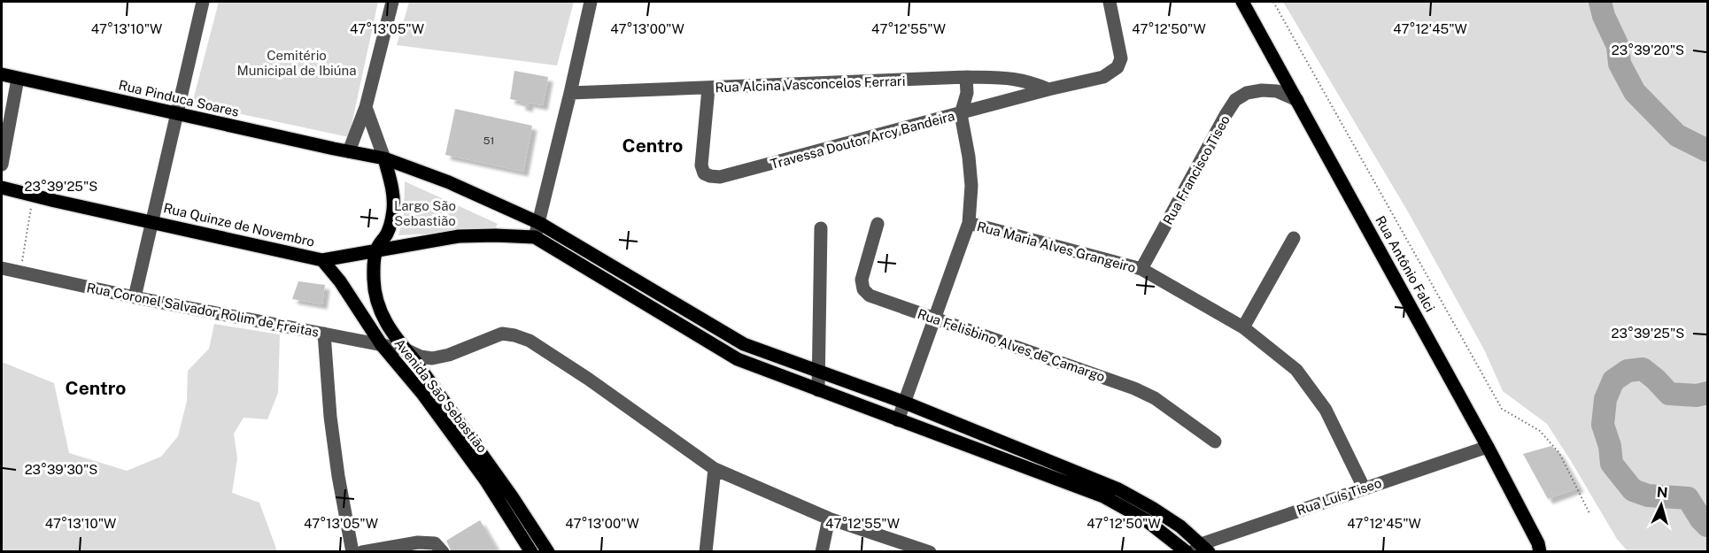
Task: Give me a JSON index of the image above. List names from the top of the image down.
{
  "streets": {
    "main road": [
      "Rua Pinduca Soares",
      "Rua Quinze de Novembro",
      "Rua Antônio Falci",
      "Avenida São Sebastião"
    ],
    "street": [
      "Rua Alcina Vasconcelos Ferrari",
      "Travessa Doutor Arcy Bandeira",
      "Rua Francisco Tiseo",
      "Rua Maria Alves Grangeiro",
      "Rua Coronel Salvador Rolim de Freitas",
      "Rua Felisbino Alves de Camargo",
      "Rua Luís Tiseo"
    ]
  },
  "crossings": [
    ["Rua Alcina Vasconcelos Ferrari", "Travessa Doutor Arcy Bandeira"],
    ["Rua Pinduca Soares", "Rua Luís Tiseo"],
    ["Rua Francisco Tiseo", "Rua Maria Alves Grangeiro"],
    ["Rua Francisco Tiseo", "Rua Antônio Falci"],
    ["Rua Quinze de Novembro", "Avenida São Sebastião"],
    ["Rua Maria Alves Grangeiro", "Rua Luís Tiseo"],
    ["Rua Antônio Falci", "Rua Luís Tiseo"],
    ["Rua Coronel Salvador Rolim de Freitas", "Avenida São Sebastião"]
  ],
  "districts": ["Centro", "Centro"],
  "parks": ["Cemitério Municipal de Ibiúna", "Largo São Sebastião"],
  "house_numbers": ["51"],
  "north": "top",
  "coordinates": [
    "47°13'10\"W",
    "47°13'05\"W",
    "47°13'00\"W",
    "47°12'55\"W",
    "47°12'50\"W",
    "47°12'45\"W",
    "23°39'20\"S",
    "23°39'25\"S",
    "23°39'30\"S"
  ]
}
